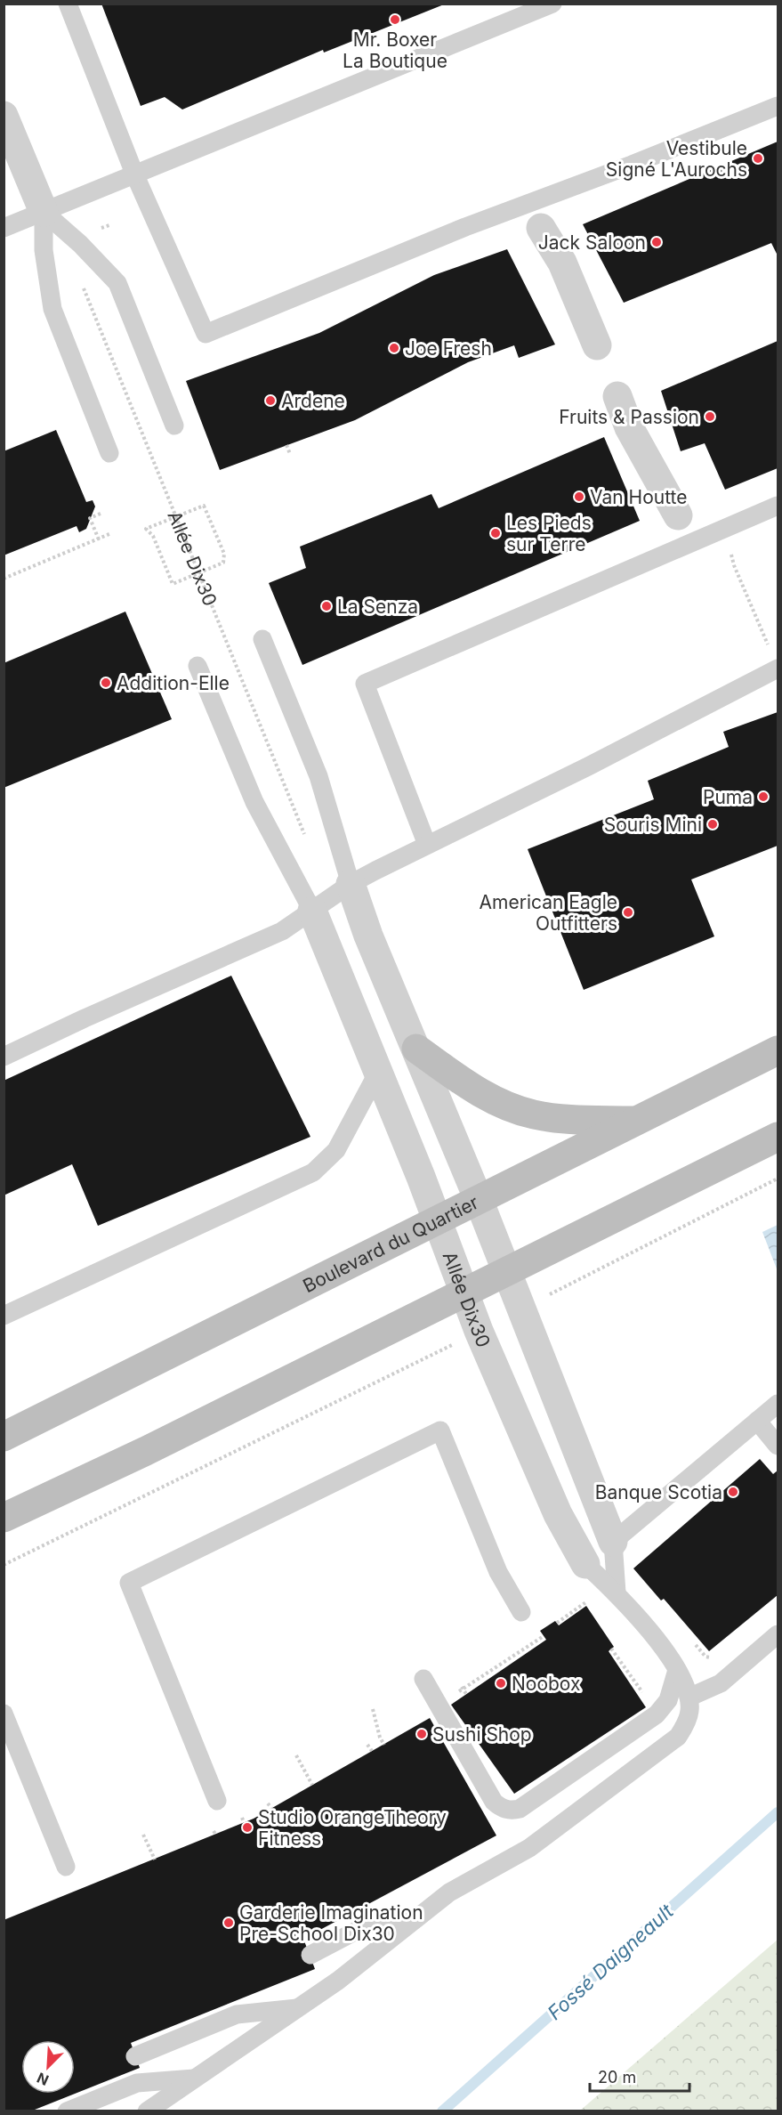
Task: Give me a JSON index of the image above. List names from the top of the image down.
{
  "streets": {
    "main road": ["Boulevard du Quartier"],
    "street": ["Allée Dix30"]
  },
  "crossings": [
    ["Allée Dix30", "Boulevard du Quartier"]
  ],
  "water": ["Fossé Daigneault"],
  "places": [
    "Mr. Boxer La Boutique",
    "Vestibule Signé L'Aurochs",
    "Jack Saloon",
    "Joe Fresh",
    "Ardene",
    "Fruits & Passion",
    "Van Houtte",
    "Les Pieds sur Terre",
    "La Senza",
    "Addition-Elle",
    "Puma",
    "Souris Mini",
    "American Eagle Outfitters",
    "Banque Scotia",
    "Noobox",
    "Sushi Shop",
    "Studio OrangeTheory Fitness",
    "Garderie Imagination Pre-School Dix30"
  ],
  "scale_bar": "20 m",
  "north": "bottom left"
}
